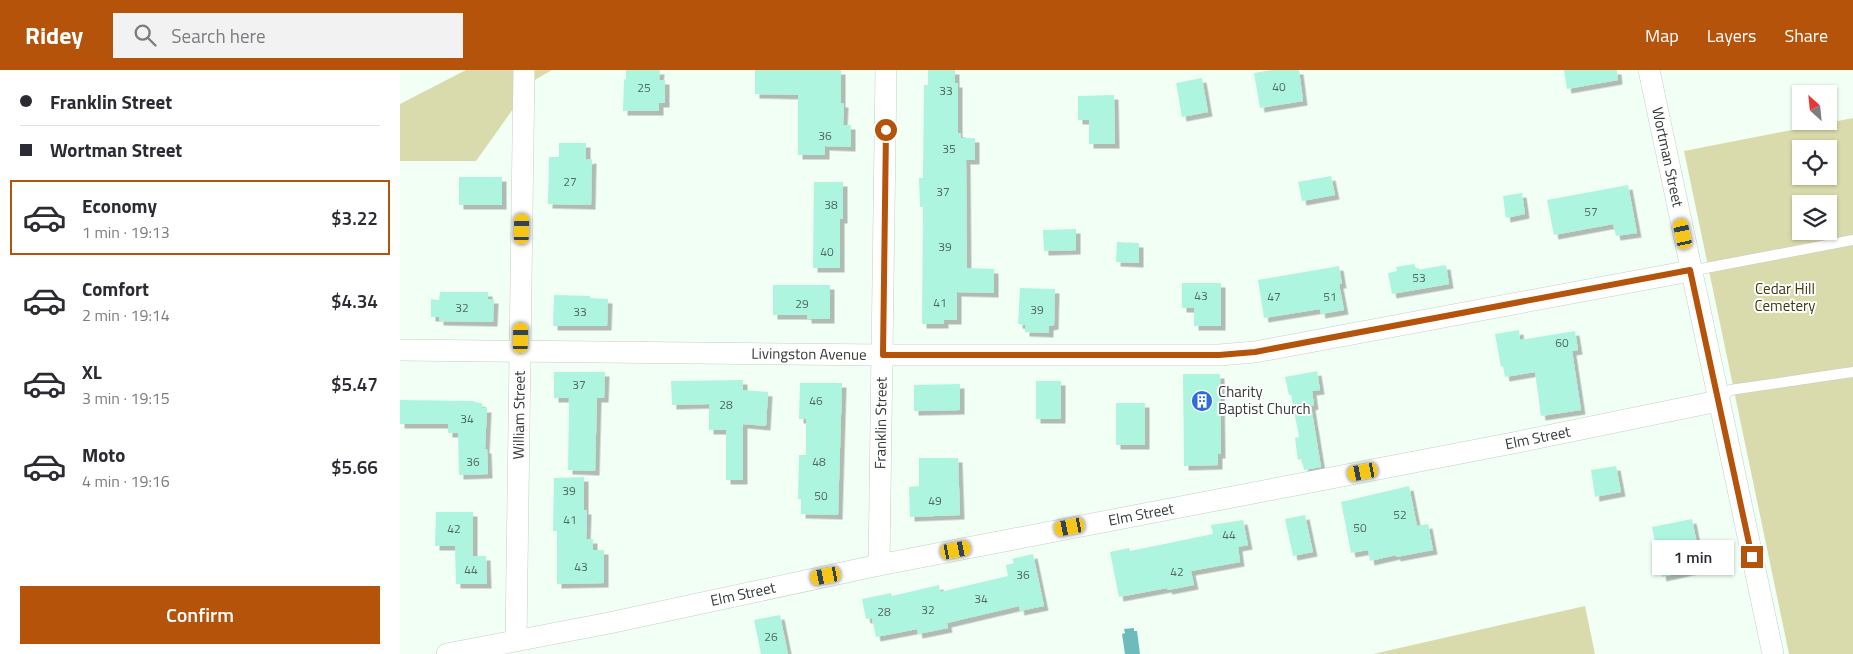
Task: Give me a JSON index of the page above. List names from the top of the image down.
{
  "streets": {
    "street": [
      "Wortman Street",
      "Livingston Avenue",
      "William Street",
      "Franklin Street",
      "Elm Street"
    ]
  },
  "crossings": [
    ["Wortman Street", "Livingston Avenue"],
    ["Wortman Street", "Elm Street"],
    ["Livingston Avenue", "William Street"],
    ["Livingston Avenue", "Franklin Street"],
    ["William Street", "Elm Street"],
    ["Franklin Street", "Elm Street"]
  ],
  "parks": ["Cedar Hill Cemetery"],
  "places": {
    "building": ["Charity Baptist Church"]
  },
  "house_numbers": [
    "40",
    "25",
    "33",
    "36",
    "35",
    "27",
    "37",
    "38",
    "57",
    "39",
    "40",
    "53",
    "43",
    "47",
    "51",
    "41",
    "29",
    "32",
    "39",
    "33",
    "60",
    "37",
    "46",
    "28",
    "34",
    "36",
    "48",
    "39",
    "50",
    "49",
    "52",
    "41",
    "50",
    "42",
    "44",
    "43",
    "44",
    "42",
    "36",
    "34",
    "32",
    "28",
    "26"
  ],
  "north": "top left",
  "page": {
    "header": "Ridey",
    "search": "Search here",
    "nav": ["Map", "Layers", "Share"],
    "banner": ["Franklin Street", "Wortman Street"],
    "list": [
      {
        "name": "Economy",
        "note": "1 min · 19:13",
        "value": "$3.22"
      },
      {
        "name": "Comfort",
        "note": "2 min · 19:14",
        "value": "$4.34"
      },
      {
        "name": "XL",
        "note": "3 min · 19:15",
        "value": "$5.47"
      },
      {
        "name": "Moto",
        "note": "4 min · 19:16",
        "value": "$5.66"
      }
    ],
    "bubble": "1 min",
    "buttons": "Confirm"
  }
}
